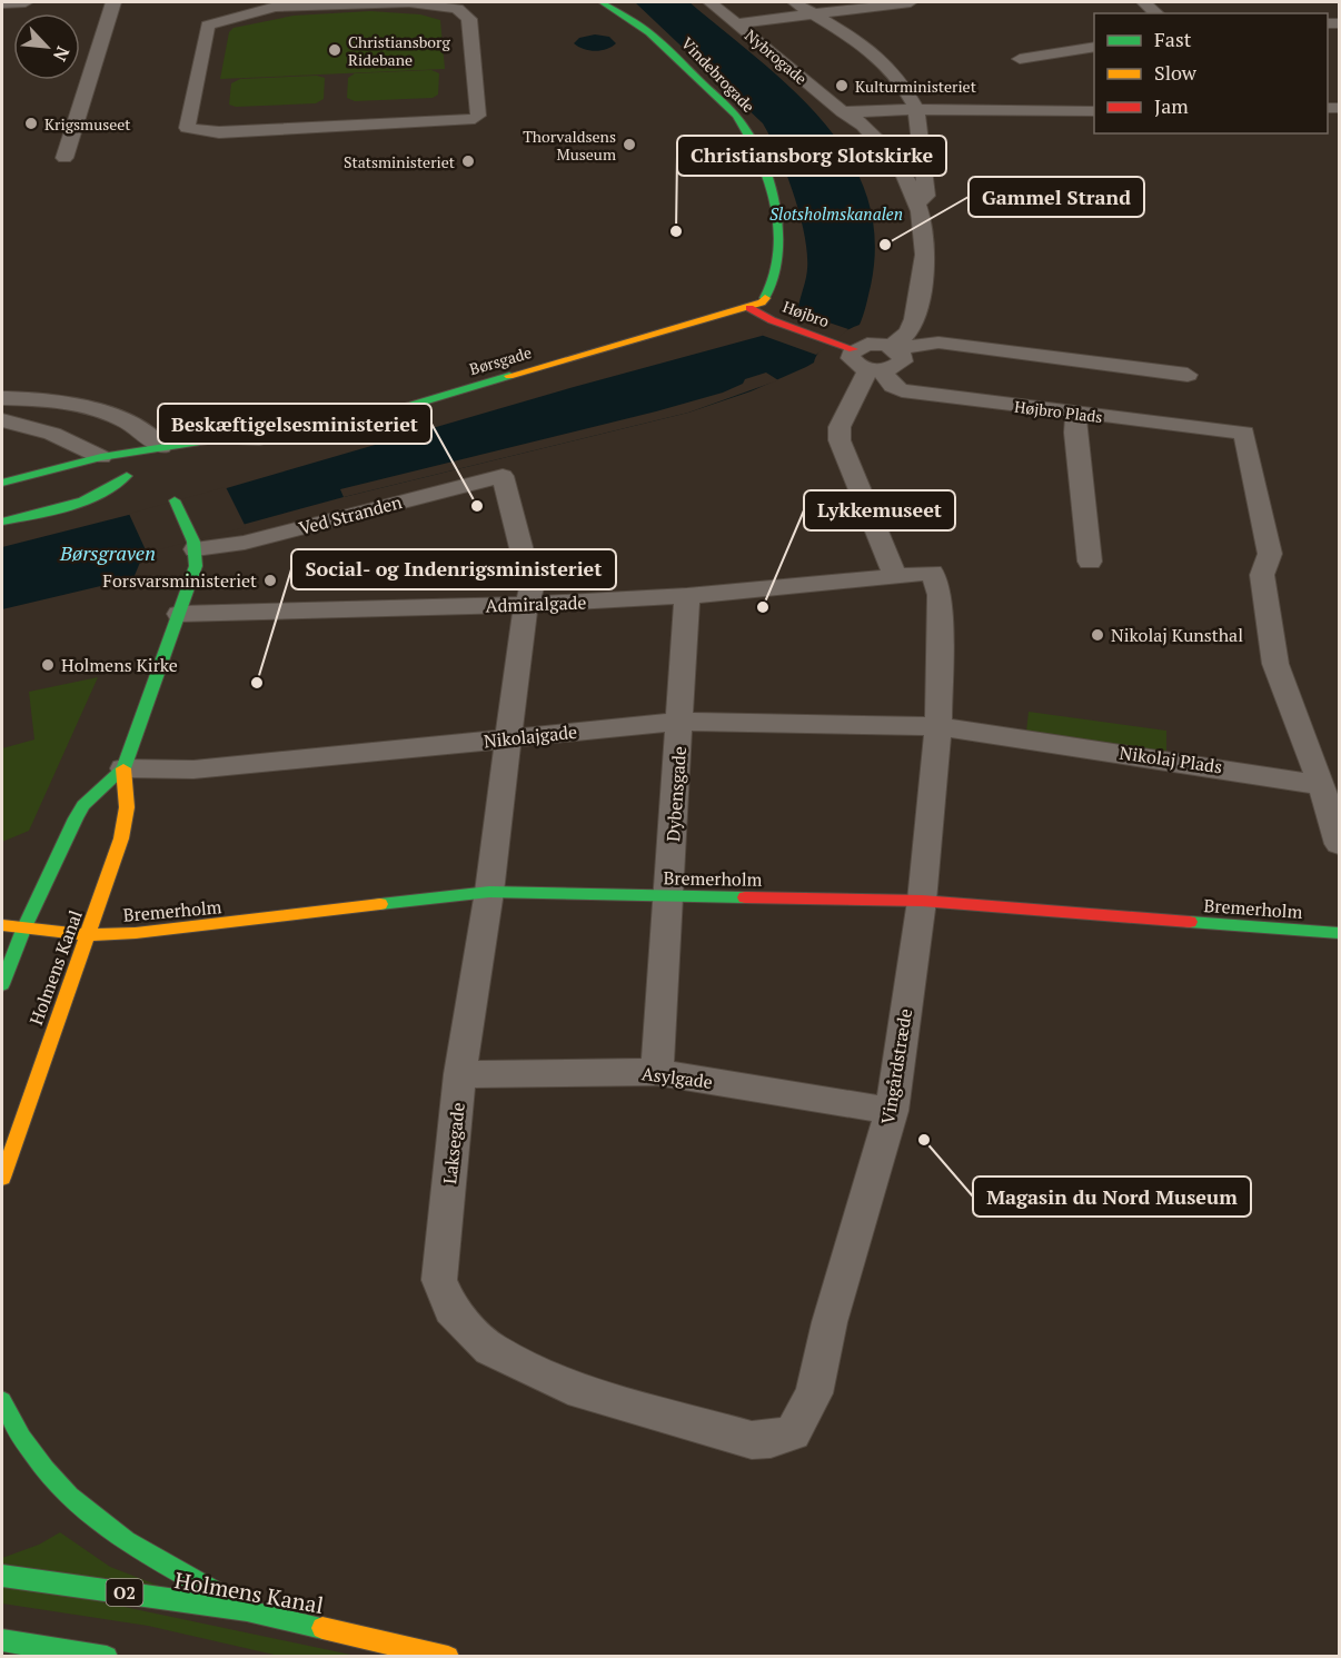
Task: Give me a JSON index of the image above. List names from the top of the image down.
{
  "streets": {
    "street": [
      "Nybrogade",
      "Vindebrogade",
      "Højbro",
      "Børsgade",
      "Højbro Plads",
      "Ved Stranden",
      "Admiralgade",
      "Nikolajgade",
      "Nikolaj Plads",
      "Dybensgade",
      "Bremerholm",
      "Holmens Kanal",
      "Vingårdstræde",
      "Asylgade",
      "Laksegade",
      "O2"
    ]
  },
  "crossings": [
    ["Nybrogade", "Højbro Plads"],
    ["Vindebrogade", "Højbro"],
    ["Vindebrogade", "Børsgade"],
    ["Højbro", "Børsgade"],
    ["Højbro", "Højbro Plads"],
    ["Højbro Plads", "Nikolaj Plads"],
    ["Ved Stranden", "Holmens Kanal"],
    ["Ved Stranden", "Laksegade"],
    ["Admiralgade", "Nikolajgade"],
    ["Admiralgade", "Nikolaj Plads"],
    ["Admiralgade", "Dybensgade"],
    ["Admiralgade", "Holmens Kanal"],
    ["Admiralgade", "Vingårdstræde"],
    ["Admiralgade", "Laksegade"],
    ["Nikolajgade", "Nikolaj Plads"],
    ["Nikolajgade", "Dybensgade"],
    ["Nikolajgade", "Holmens Kanal"],
    ["Nikolajgade", "Vingårdstræde"],
    ["Nikolajgade", "Laksegade"],
    ["Nikolaj Plads", "Vingårdstræde"],
    ["Dybensgade", "Bremerholm"],
    ["Dybensgade", "Asylgade"],
    ["Bremerholm", "Holmens Kanal"],
    ["Bremerholm", "Vingårdstræde"],
    ["Bremerholm", "Laksegade"],
    ["Vingårdstræde", "Asylgade"],
    ["Vingårdstræde", "Laksegade"],
    ["Asylgade", "Laksegade"]
  ],
  "water": ["Slotsholmskanalen", "Børsgraven"],
  "places": [
    "Christiansborg Ridebane",
    "Kulturministeriet",
    "Krigsmuseet",
    "Thorvaldsens Museum",
    "Statsministeriet",
    "Christiansborg Slotskirke",
    "Gammel Strand",
    "Beskæftigelsesministeriet",
    "Forsvarsministeriet",
    "Lykkemuseet",
    "Nikolaj Kunsthal",
    "Holmens Kirke",
    "Social- og Indenrigsministeriet",
    "Magasin du Nord Museum"
  ],
  "legend": ["Fast", "Slow", "Jam"],
  "north": "bottom right"
}
